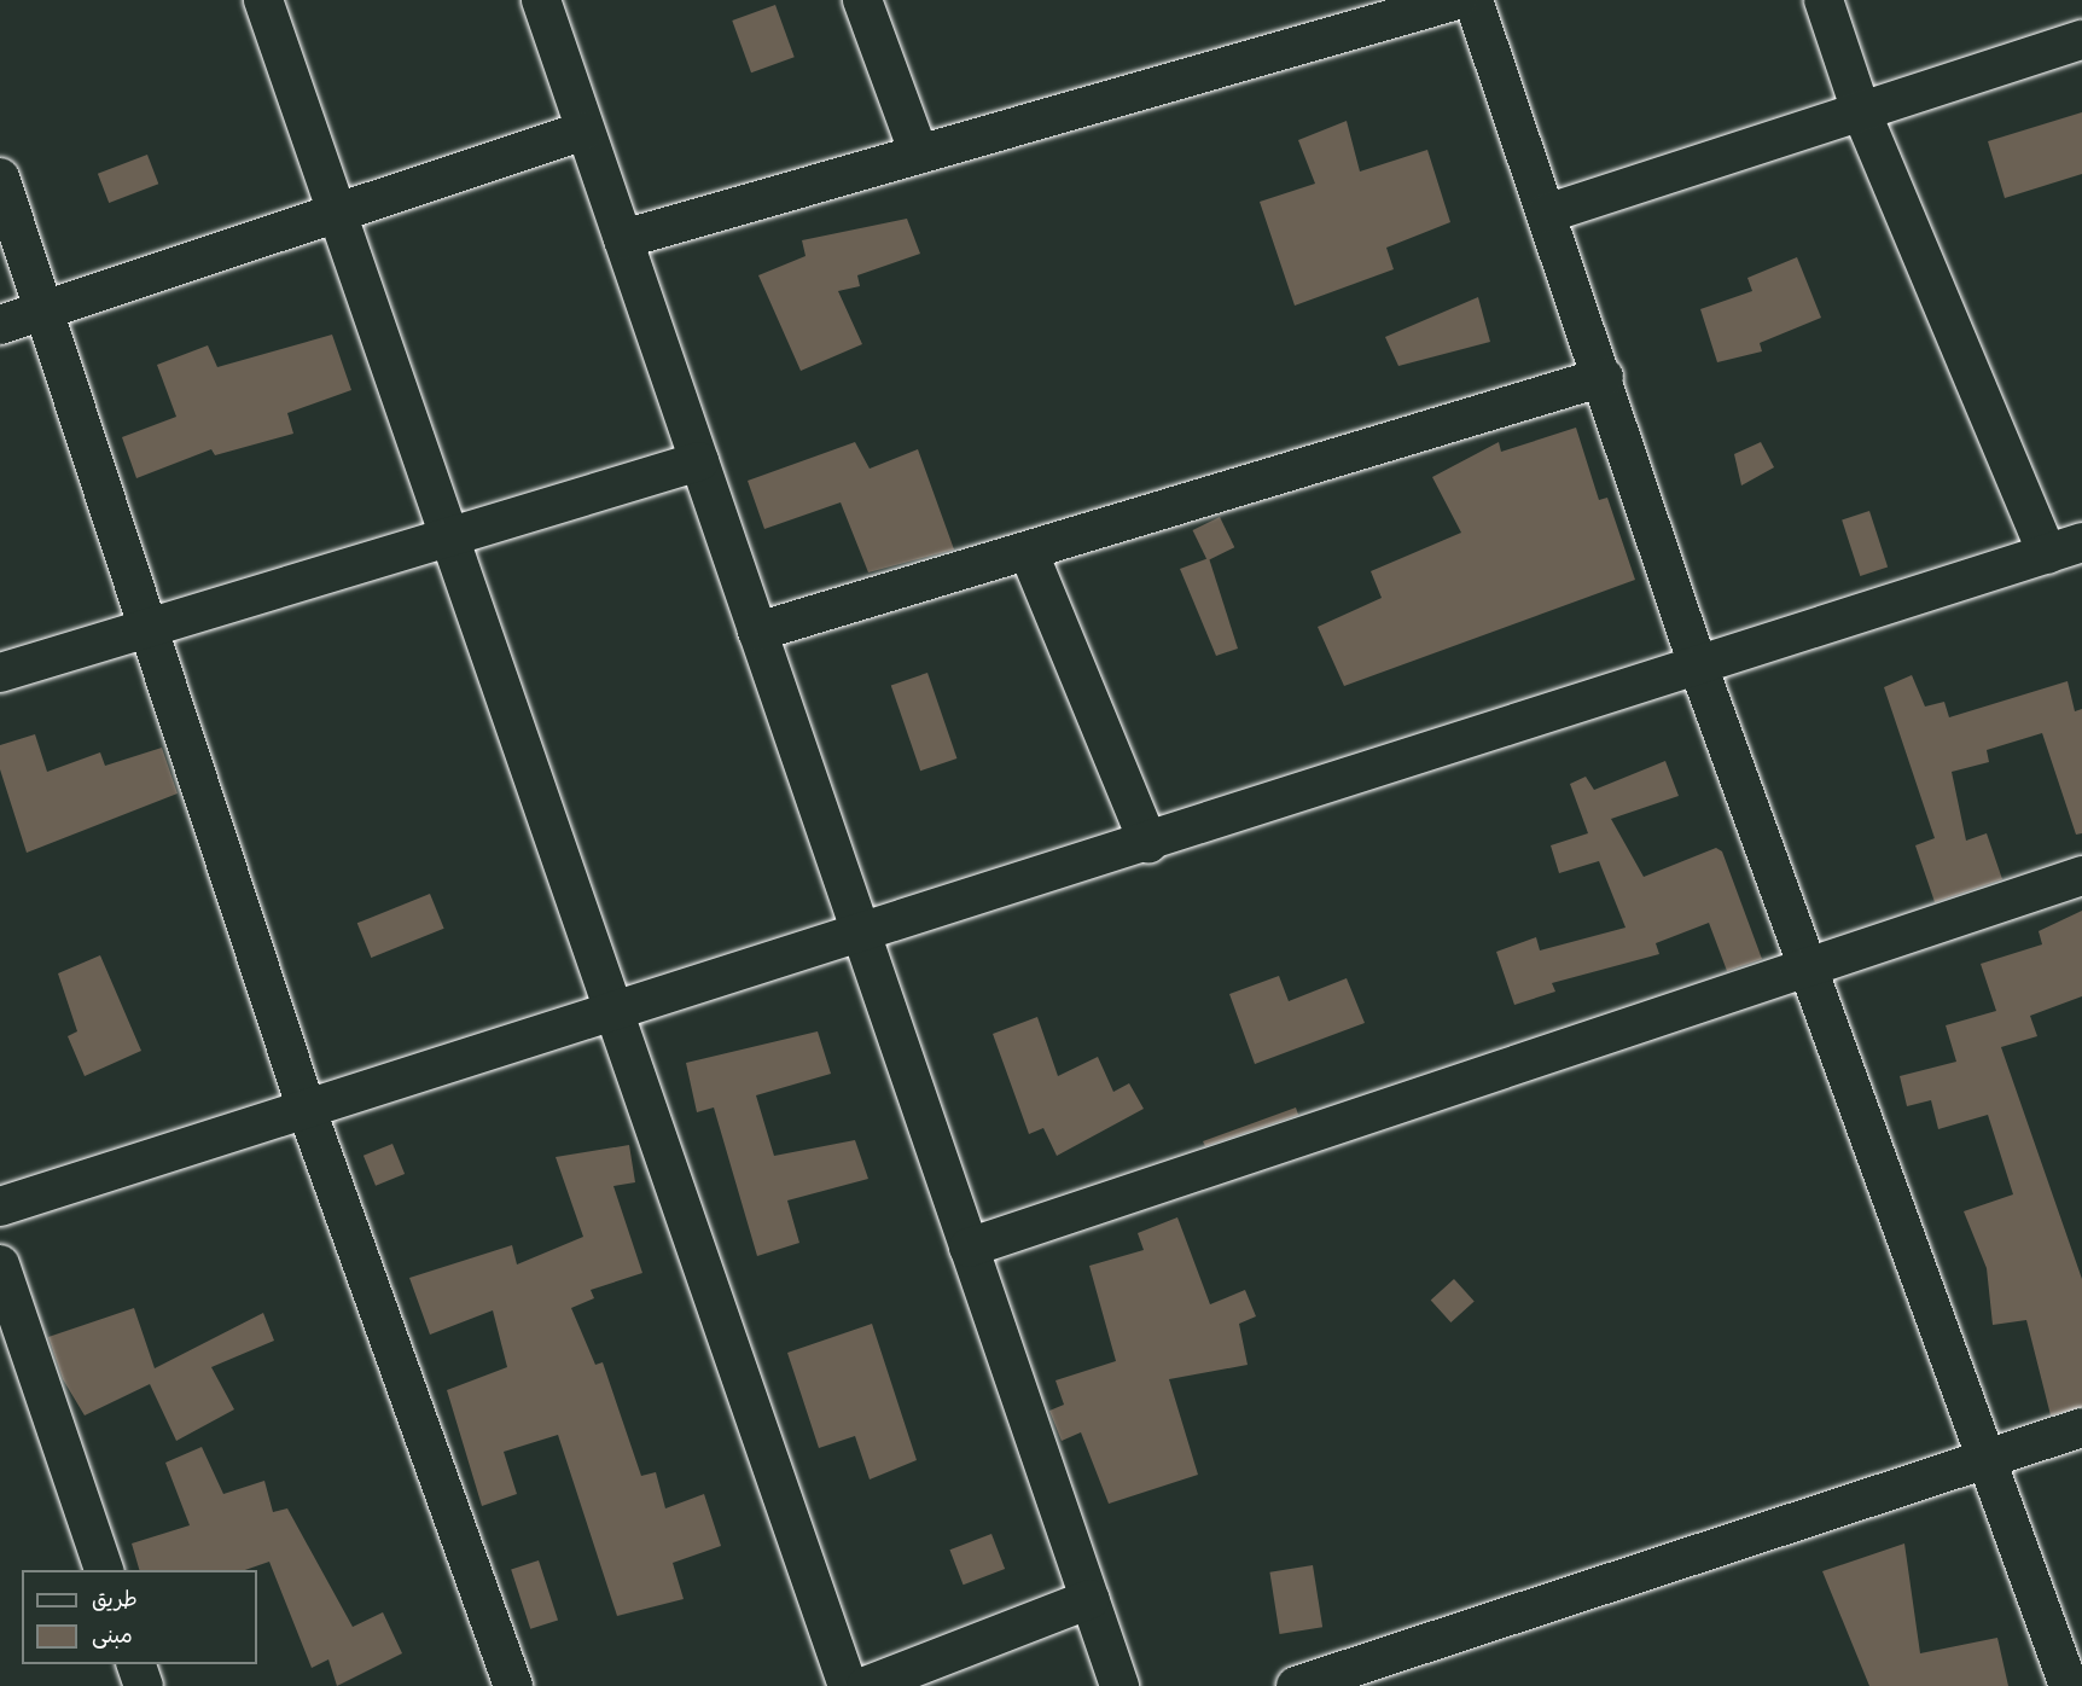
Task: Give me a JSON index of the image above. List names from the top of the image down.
{
  "legend": ["طريق", "مبنى"]
}
